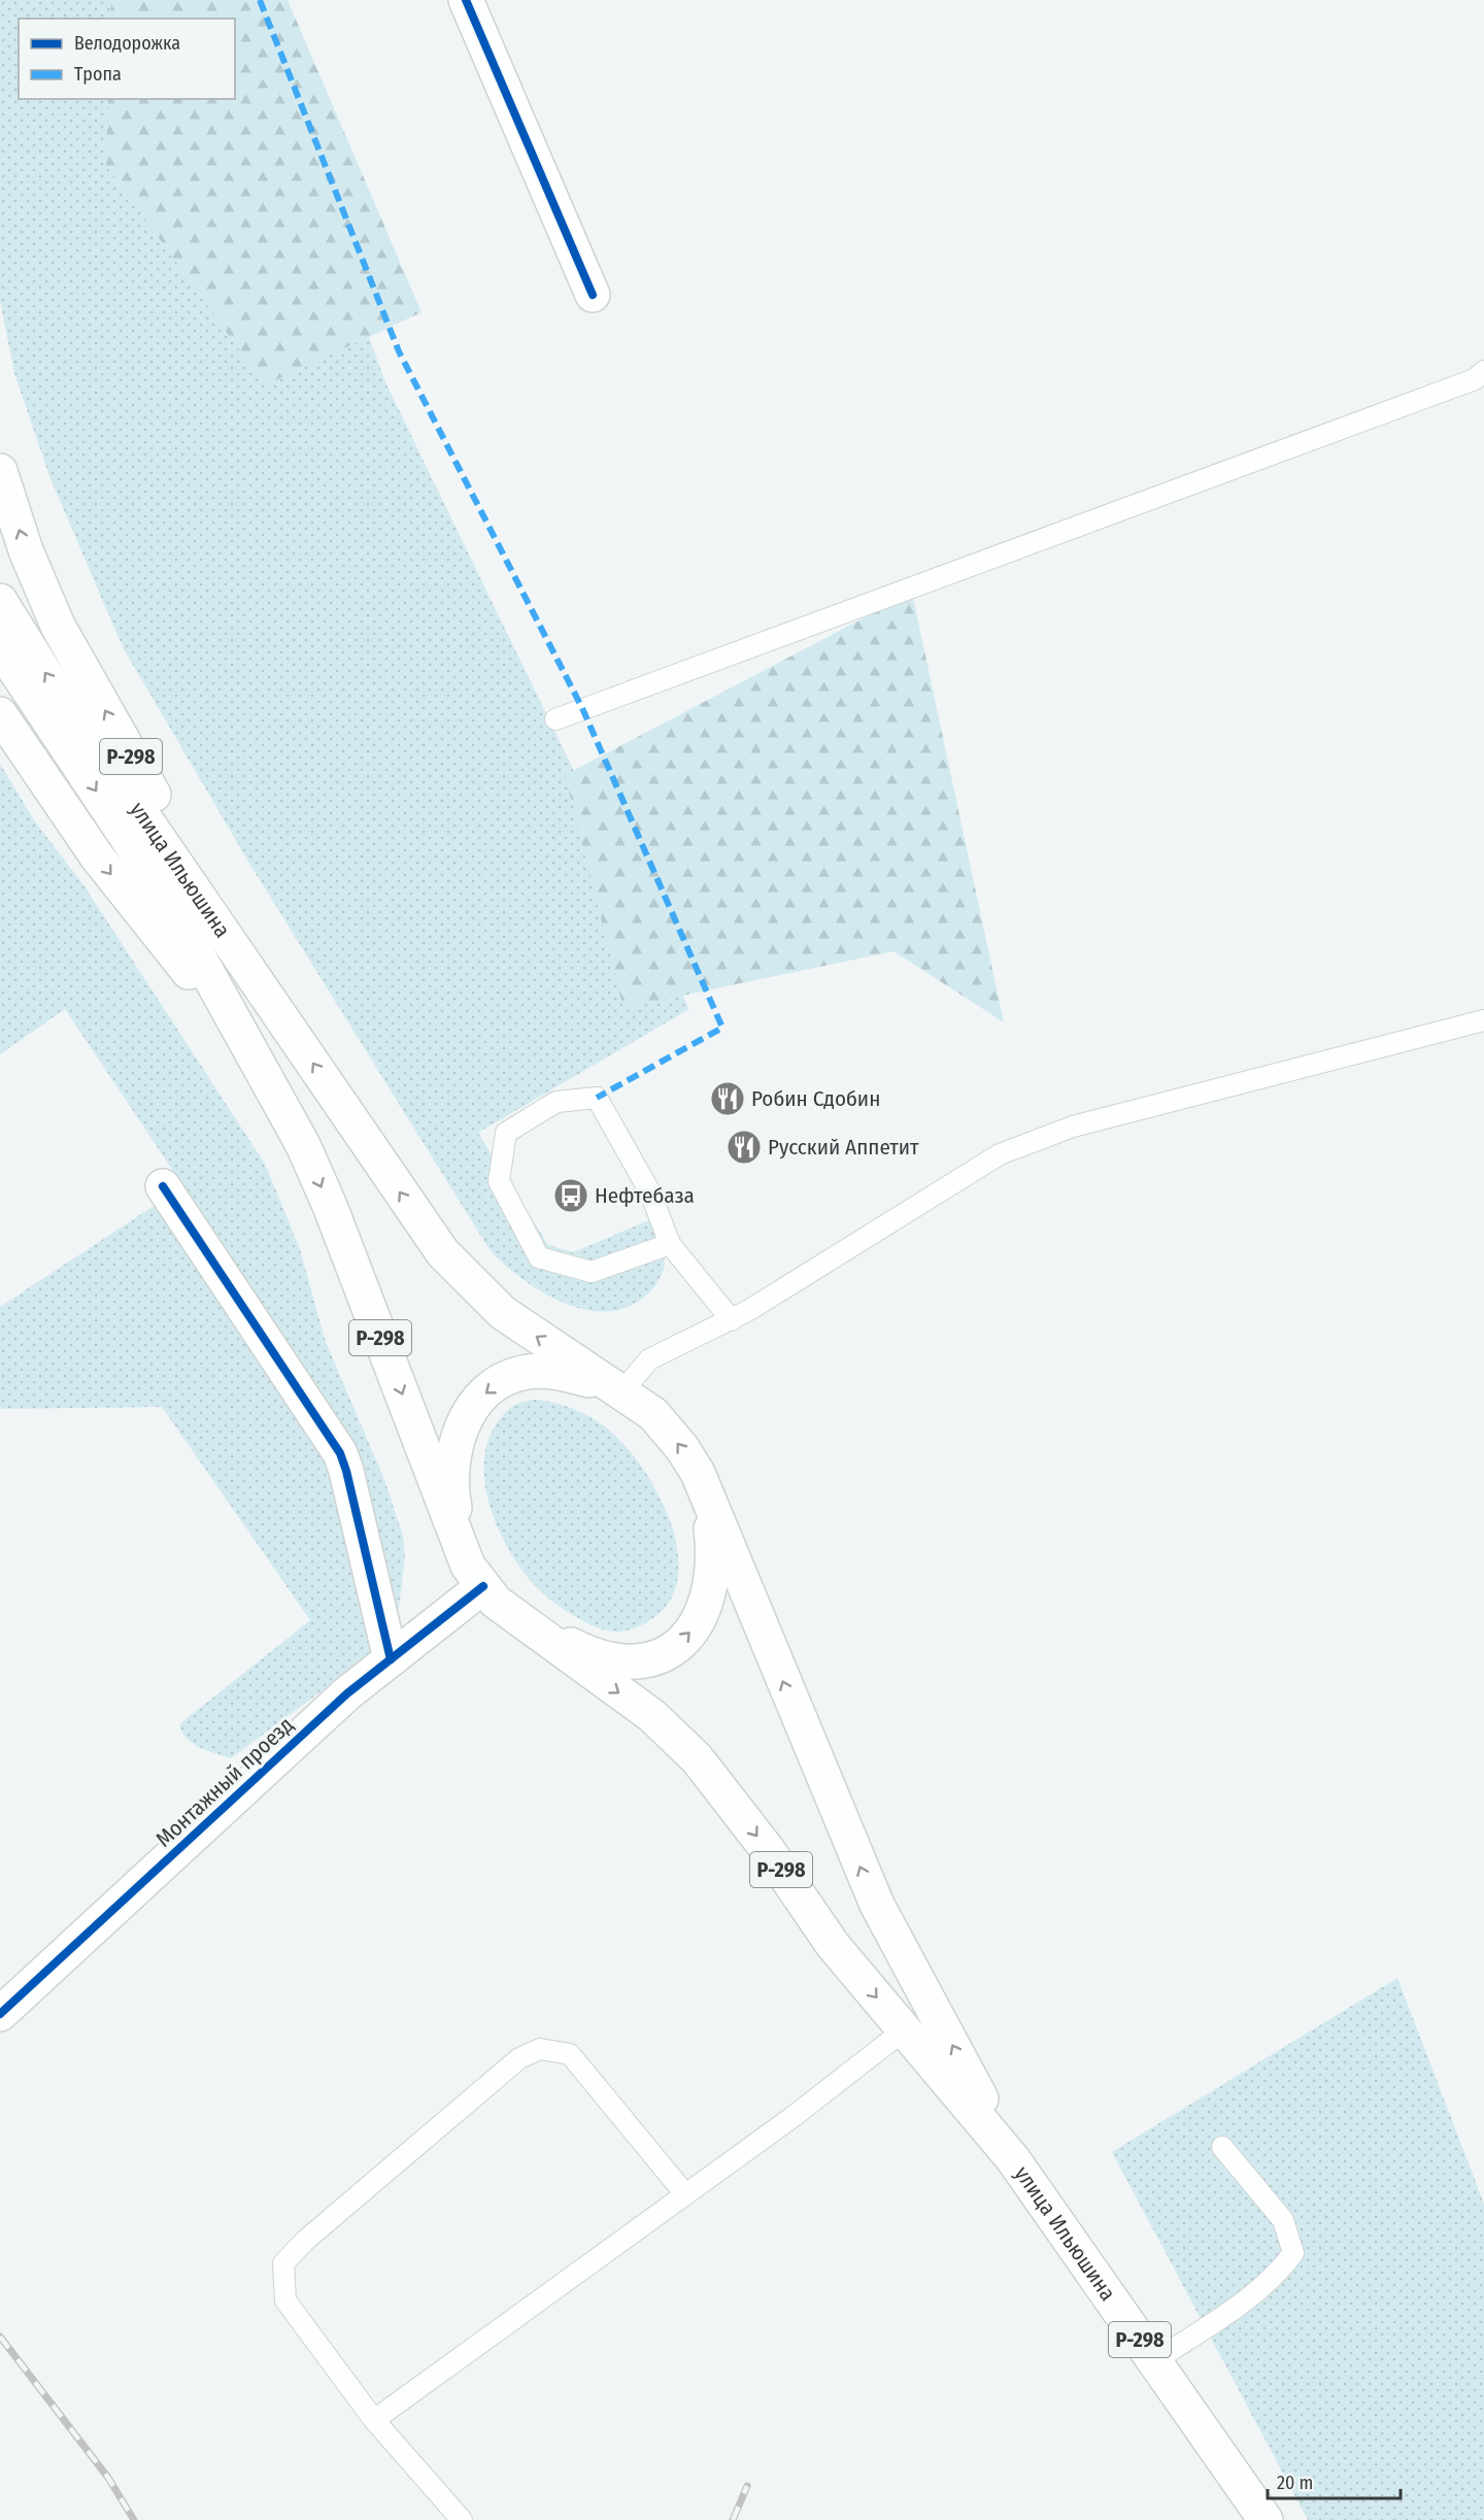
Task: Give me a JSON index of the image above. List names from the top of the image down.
{
  "streets": {
    "main road": ["Р-298", "улица Ильюшина", "Монтажный проезд"]
  },
  "crossings": [
    ["Р-298", "улица Ильюшина"],
    ["Р-298", "Монтажный проезд"]
  ],
  "places": {
    "restaurant": ["Робин Сдобин", "Русский Аппетит"],
    "bus stop": ["Нефтебаза"]
  },
  "legend": ["Велодорожка", "Тропа"],
  "scale_bar": "20 m"
}
